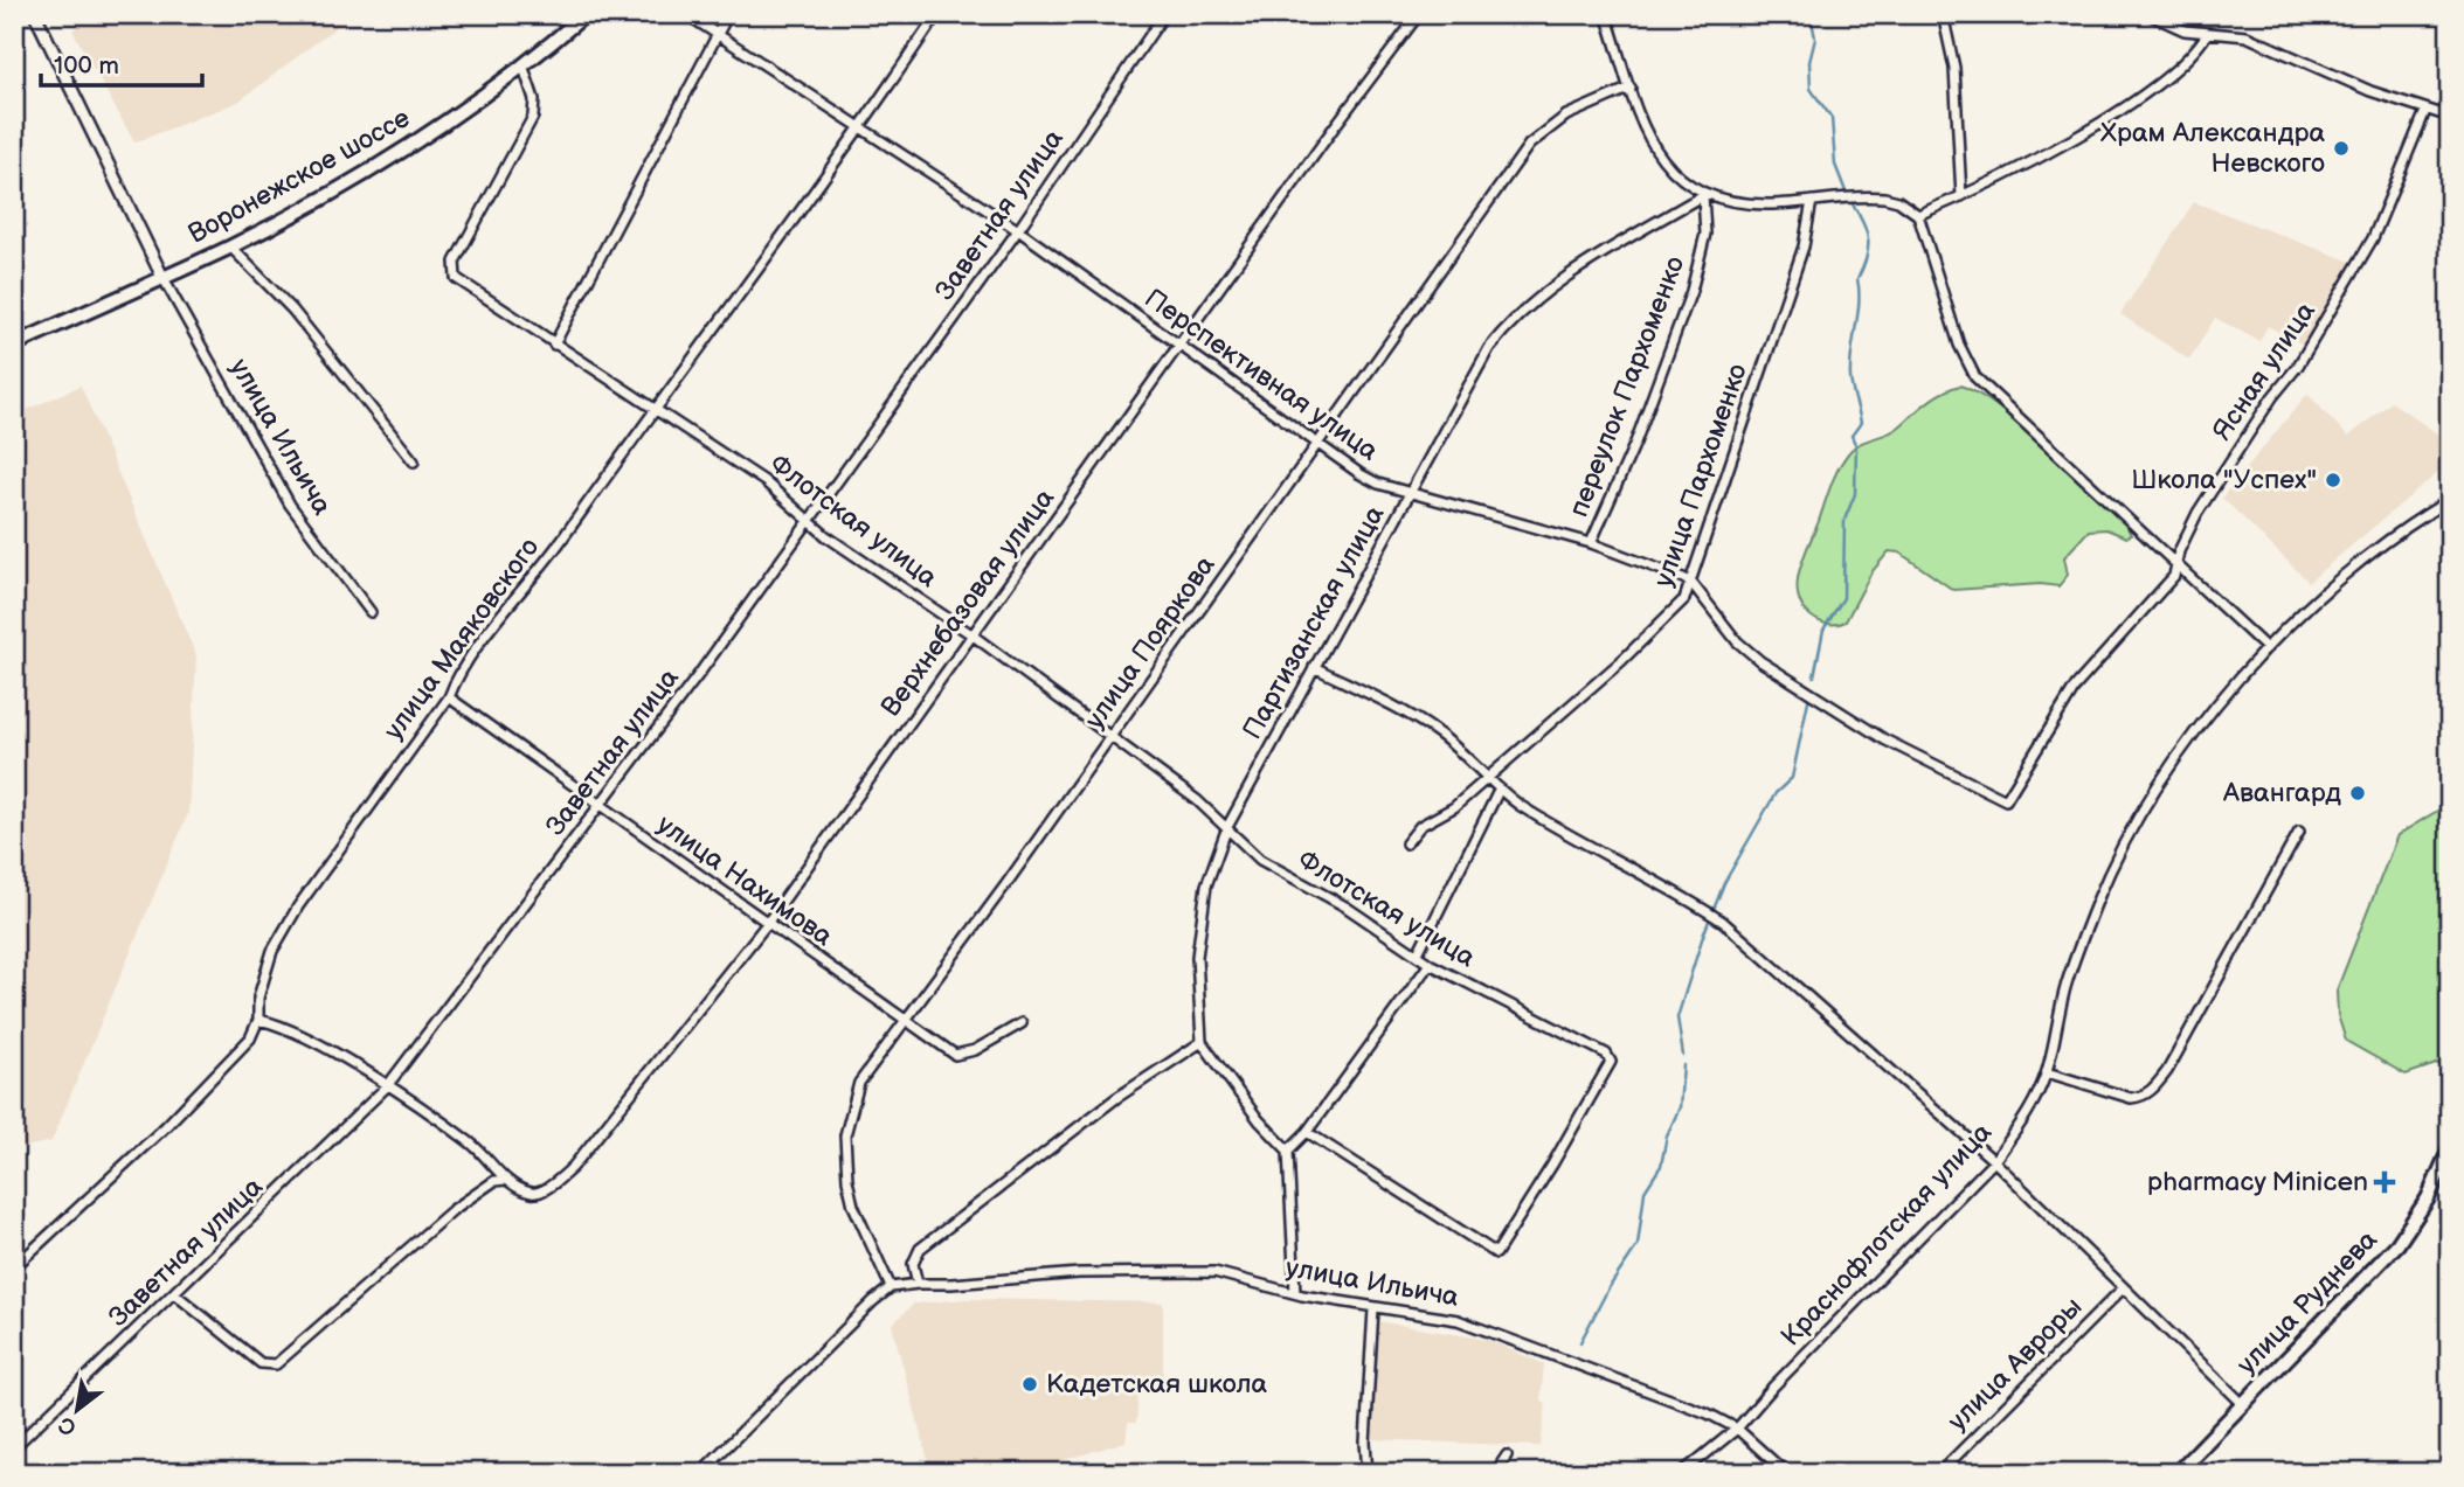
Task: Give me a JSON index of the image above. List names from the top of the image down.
{
  "streets": {
    "main road": ["Воронежское шоссе", "улица Руднева"],
    "street": [
      "Заветная улица",
      "Ясная улица",
      "Перспективная улица",
      "переулок Пархоменко",
      "улица Ильича",
      "улица Пархоменко",
      "Флотская улица",
      "Верхнебазовая улица",
      "Партизанская улица",
      "улица Маяковского",
      "улица Пояркова",
      "улица Нахимова",
      "Краснофлотская улица",
      "улица Авроры"
    ]
  },
  "crossings": [
    ["Воронежское шоссе", "улица Ильича"],
    ["Воронежское шоссе", "Флотская улица"],
    ["Заветная улица", "Перспективная улица"],
    ["Заветная улица", "Флотская улица"],
    ["Заветная улица", "улица Нахимова"],
    ["Ясная улица", "Перспективная улица"],
    ["Ясная улица", "улица Пархоменко"],
    ["Перспективная улица", "переулок Пархоменко"],
    ["Перспективная улица", "улица Пархоменко"],
    ["Перспективная улица", "Верхнебазовая улица"],
    ["Перспективная улица", "Партизанская улица"],
    ["Перспективная улица", "улица Маяковского"],
    ["Перспективная улица", "улица Пояркова"],
    ["переулок Пархоменко", "Партизанская улица"],
    ["улица Ильича", "Краснофлотская улица"],
    ["Флотская улица", "Верхнебазовая улица"],
    ["Флотская улица", "Партизанская улица"],
    ["Флотская улица", "улица Маяковского"],
    ["Флотская улица", "улица Пояркова"],
    ["Верхнебазовая улица", "улица Нахимова"],
    ["улица Маяковского", "улица Нахимова"],
    ["улица Пояркова", "улица Нахимова"]
  ],
  "places": {
    "other": [
      "Храм Александра Невского",
      "Школа \"Успех\"",
      "Авангард",
      "Кадетская школа"
    ],
    "health": ["pharmacy Minicen"]
  },
  "scale_bar": "100 m",
  "north": "bottom left"
}
